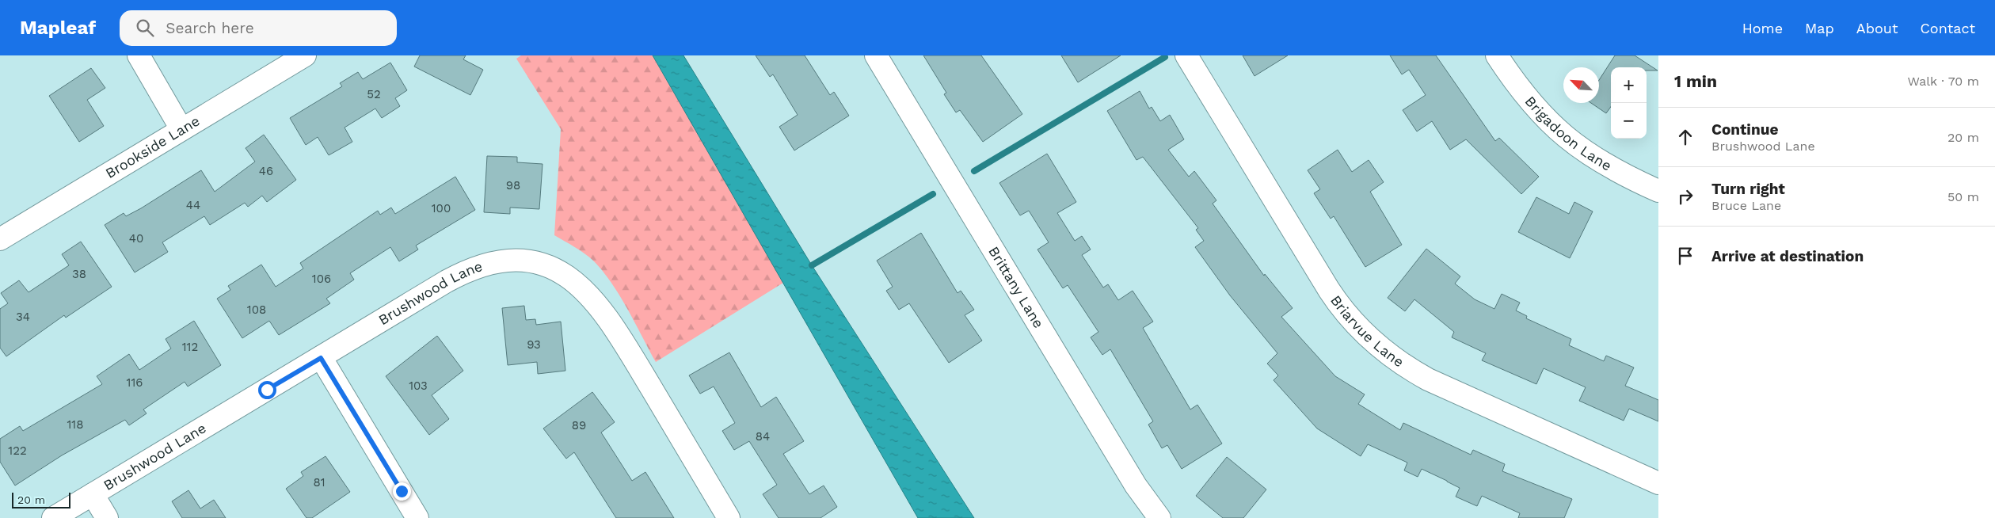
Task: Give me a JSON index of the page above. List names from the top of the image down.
{
  "streets": {
    "street": [
      "Brigadoon Lane",
      "Brookside Lane",
      "Brittany Lane",
      "Brushwood Lane",
      "Briarvue Lane"
    ]
  },
  "house_numbers": [
    "52",
    "46",
    "98",
    "44",
    "100",
    "40",
    "38",
    "106",
    "108",
    "34",
    "93",
    "112",
    "116",
    "103",
    "118",
    "89",
    "84",
    "122",
    "81"
  ],
  "scale_bar": "20 m",
  "north": "top left",
  "page": {
    "header": "Mapleaf",
    "search": "Search here",
    "nav": [
      "Home",
      "Map",
      "About",
      "Contact"
    ],
    "heading": ["1 min", "Walk · 70 m"],
    "map_buttons": ["+", "−"],
    "list": [
      ["Continue", "Brushwood Lane", "20 m"],
      ["Turn right", "Bruce Lane", "50 m"],
      "Arrive at destination"
    ],
    "scale": "20 m"
  }
}
